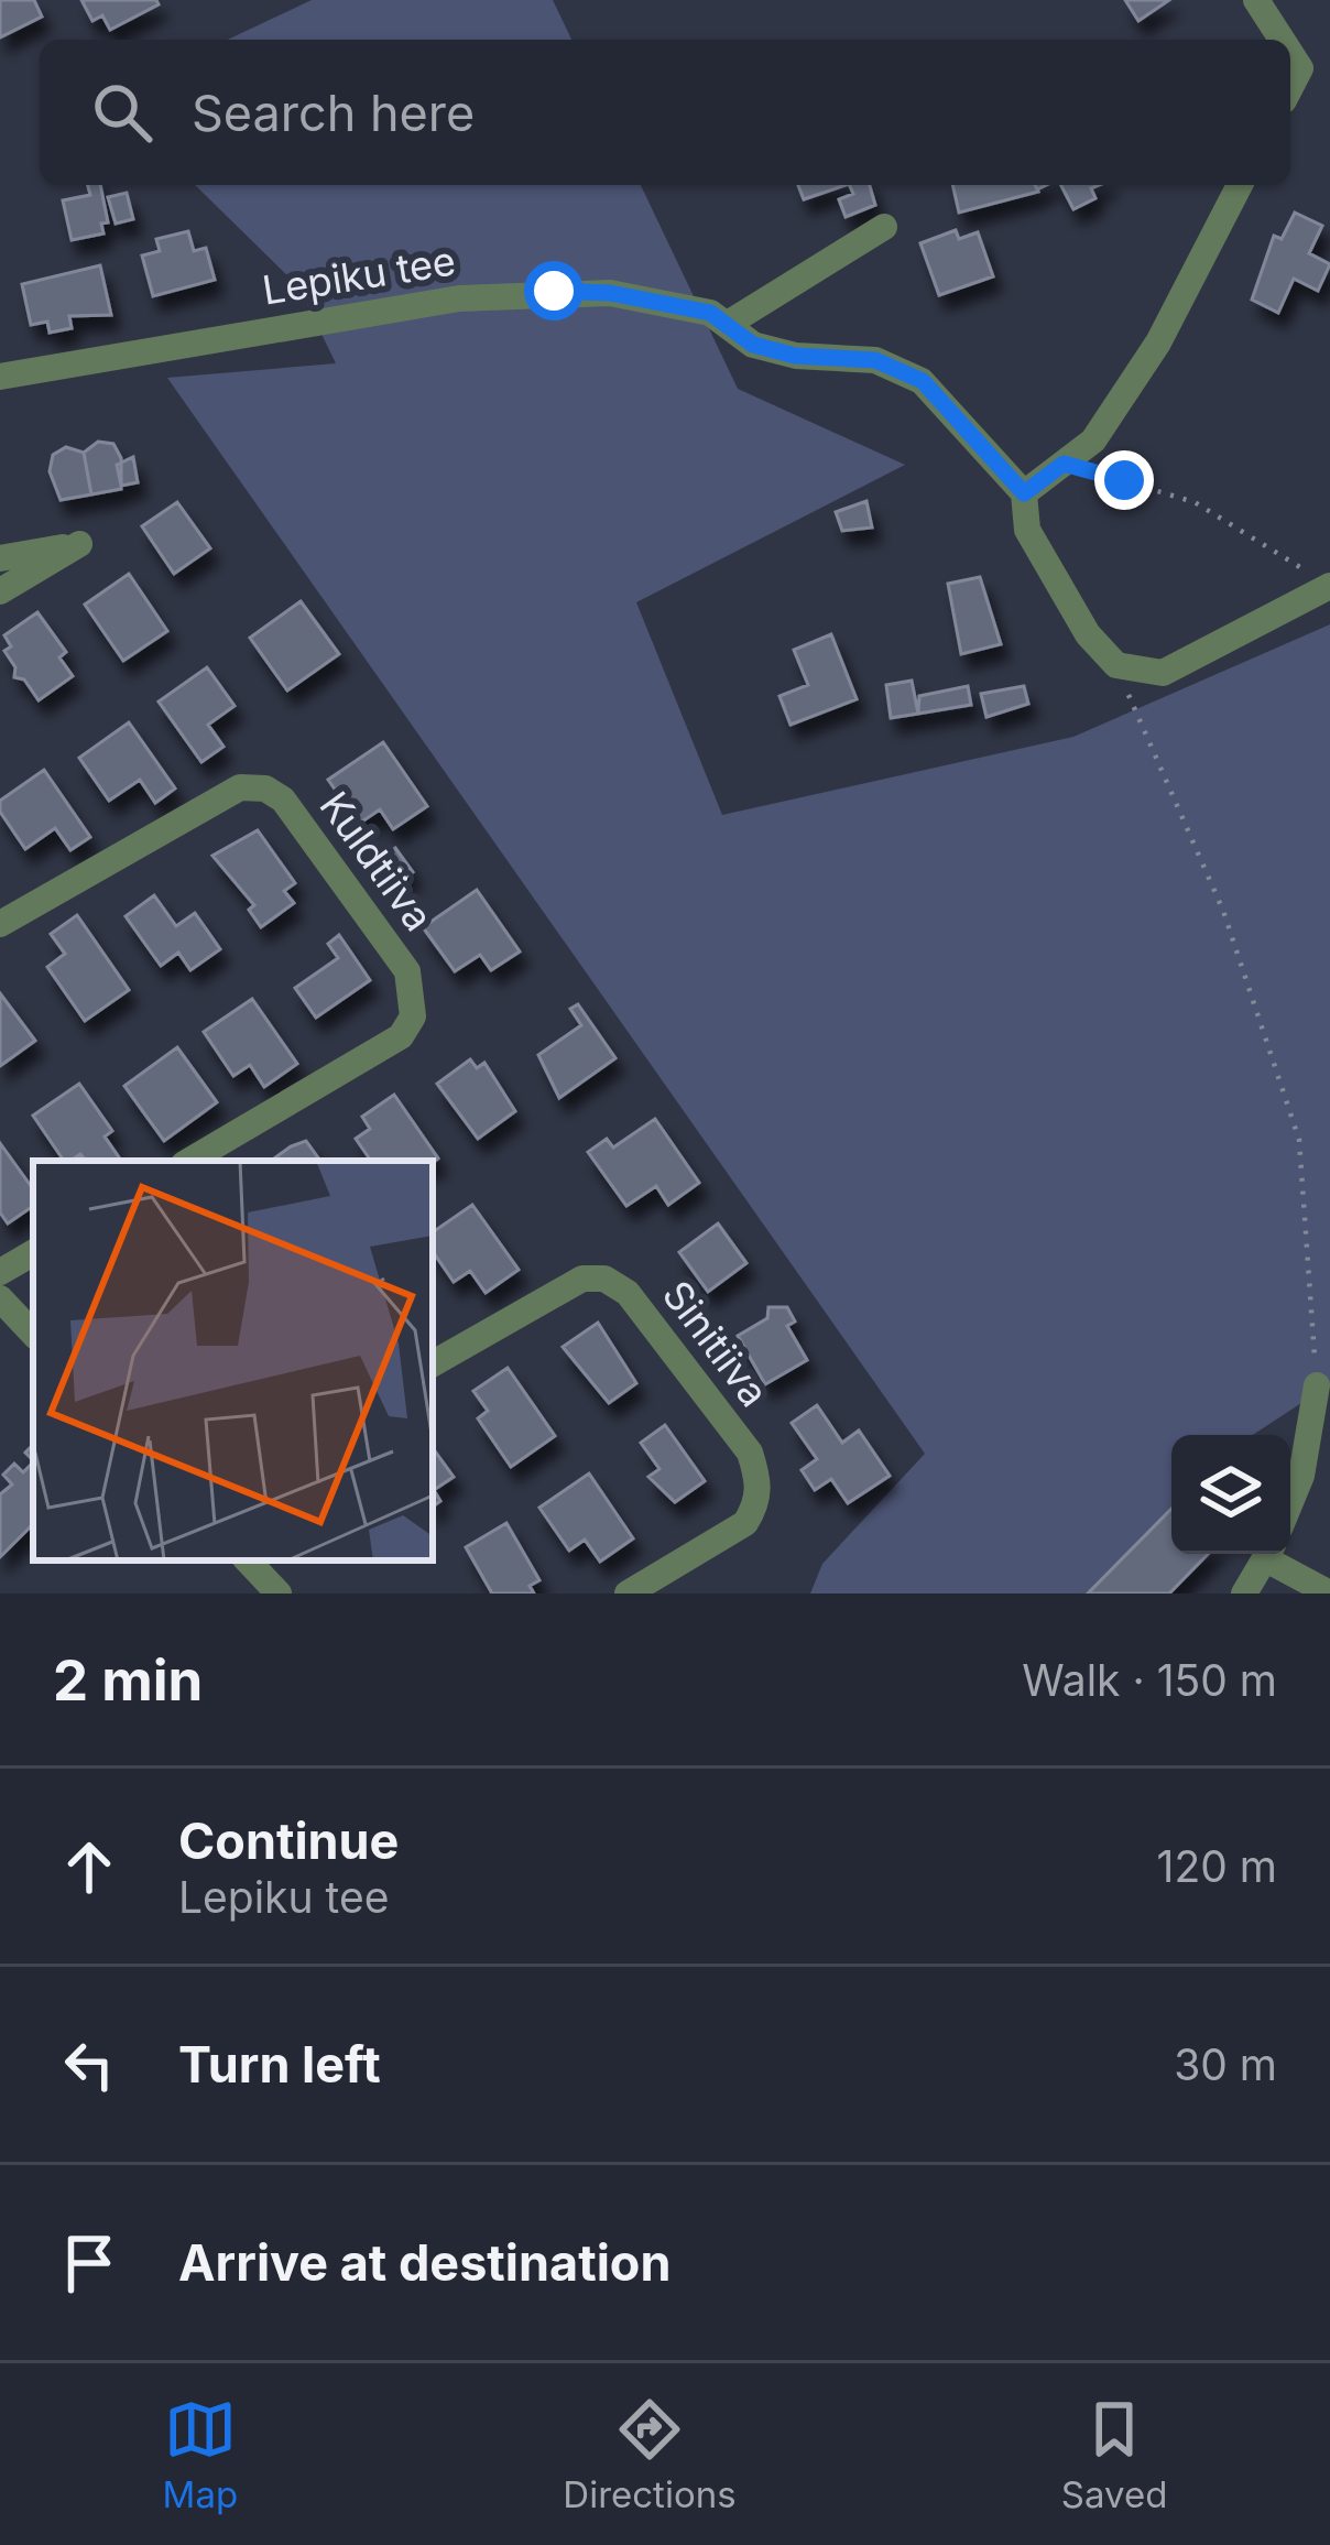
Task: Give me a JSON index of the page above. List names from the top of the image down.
{
  "streets": {
    "street": ["Lepiku tee", "Kuldtiiva", "Sinitiiva"]
  },
  "page": {
    "search": "Search here",
    "heading": ["2 min", "Walk · 150 m"],
    "list": [
      ["Continue", "Lepiku tee", "120 m"],
      ["Turn left", "30 m"],
      "Arrive at destination"
    ],
    "nav": ["Map", "Directions", "Saved"]
  }
}
